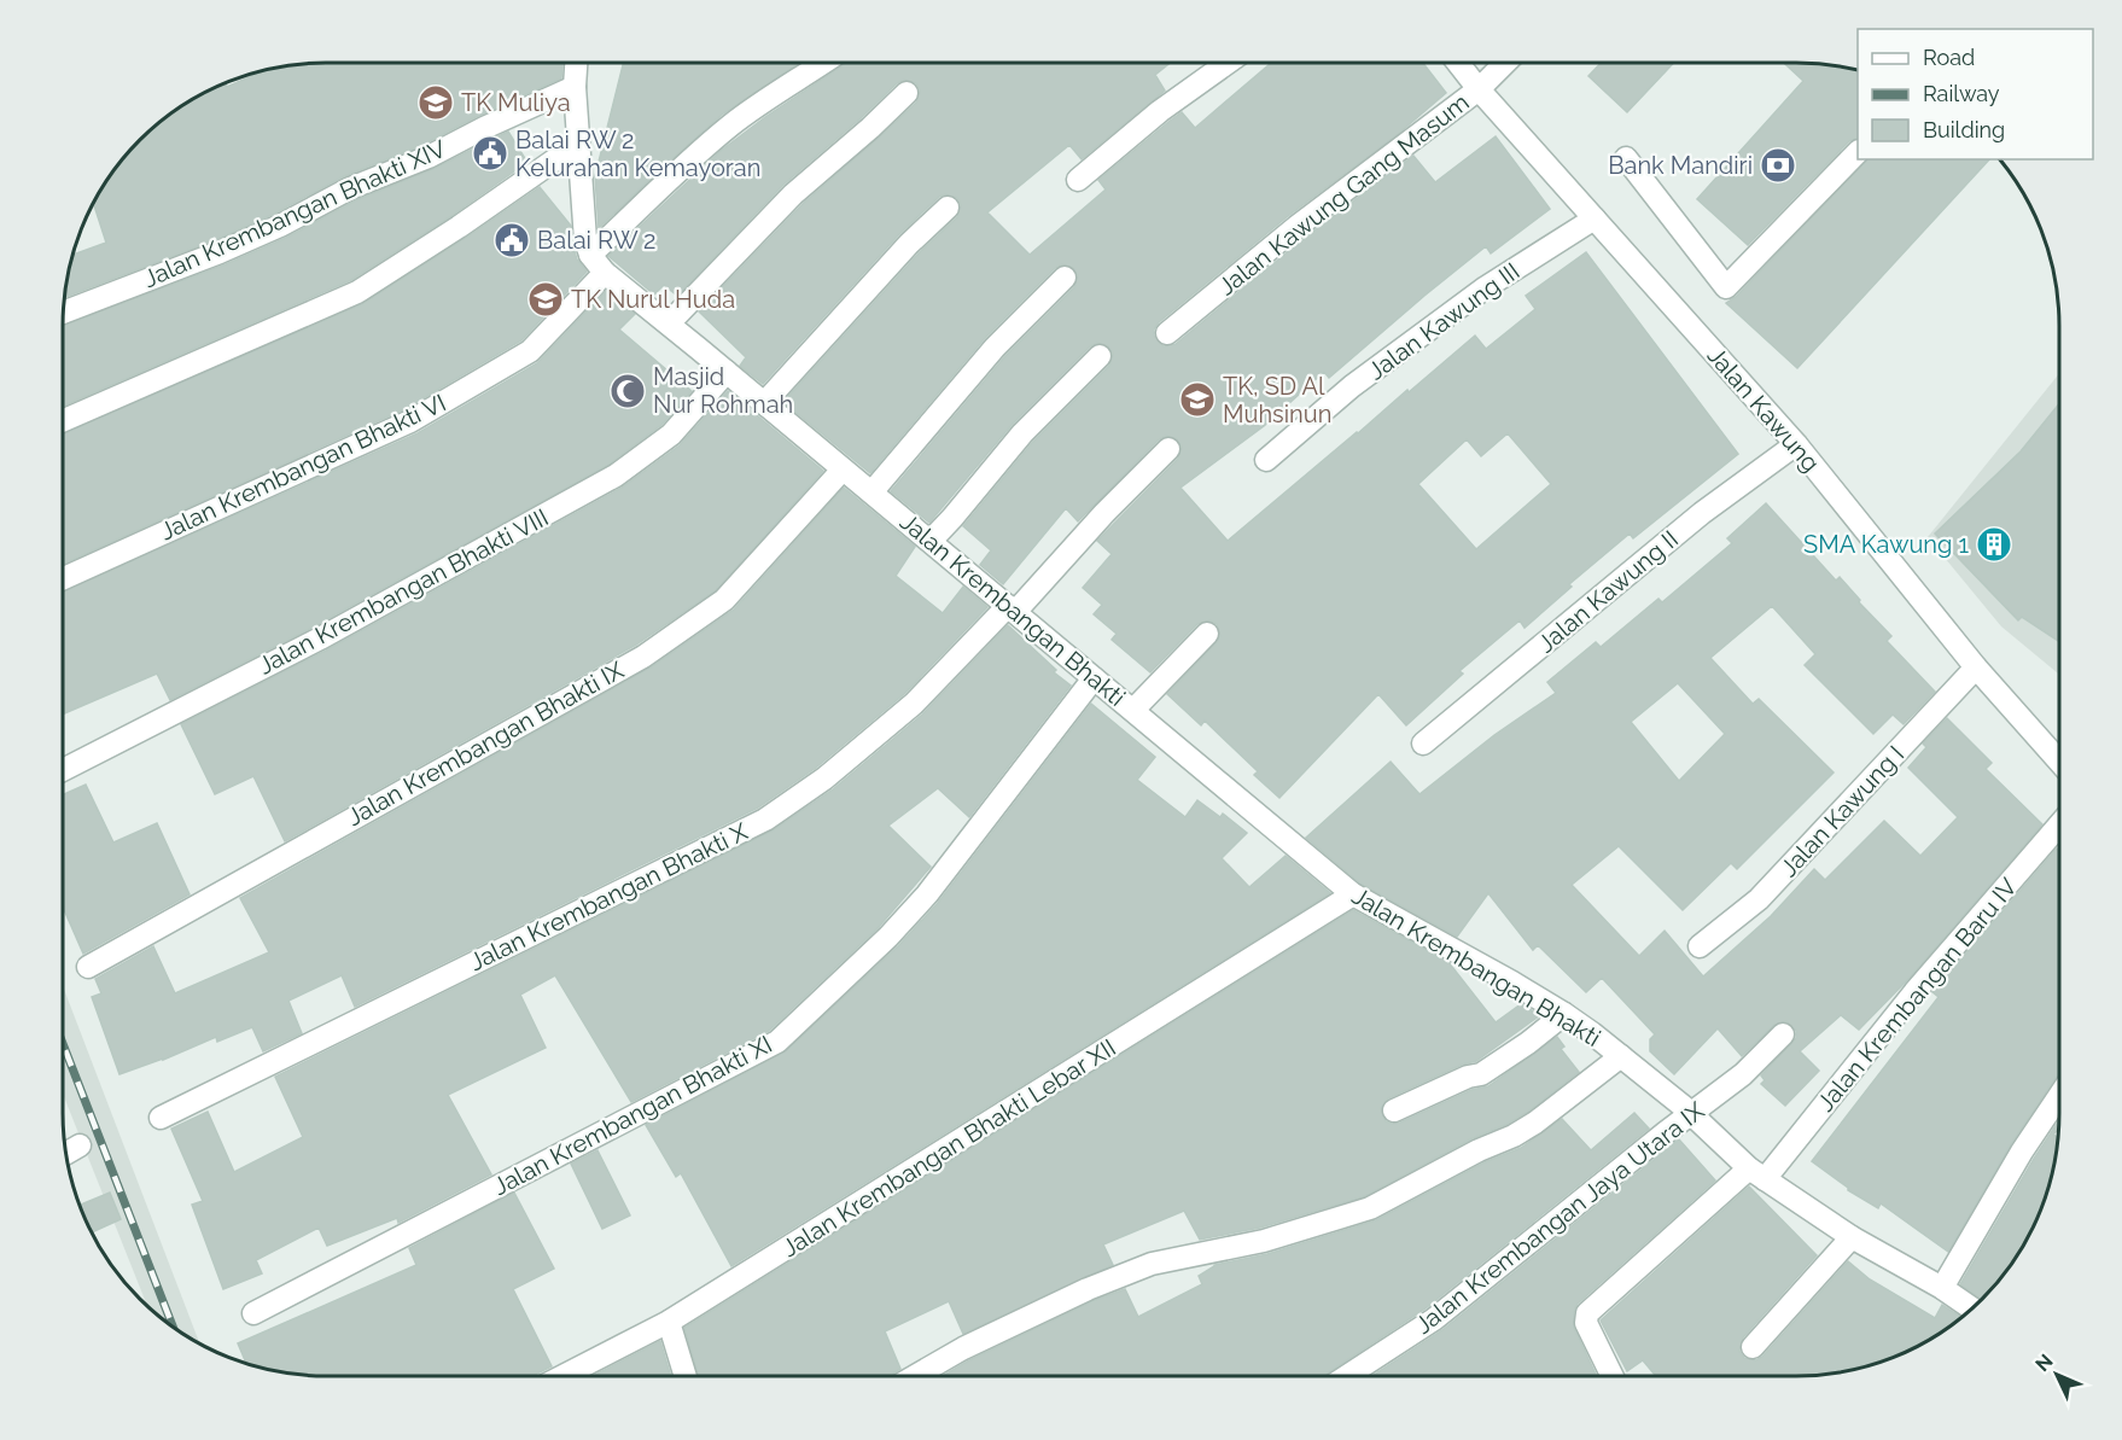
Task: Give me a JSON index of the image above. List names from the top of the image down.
{
  "streets": {
    "street": [
      "Jalan Kawung Gang Masum",
      "Jalan Krembangan Bhakti XIV",
      "Jalan Kawung III",
      "Jalan Kawung",
      "Jalan Krembangan Bhakti VI",
      "Jalan Krembangan Bhakti VIII",
      "Jalan Kawung II",
      "Jalan Krembangan Bhakti",
      "Jalan Krembangan Bhakti IX",
      "Jalan Kawung I",
      "Jalan Krembangan Bhakti X",
      "Jalan Krembangan Baru IV",
      "Jalan Krembangan Bhakti XI",
      "Jalan Krembangan Bhakti Lebar XII",
      "Jalan Krembangan Jaya Utara IX"
    ]
  },
  "crossings": [
    ["Jalan Kawung Gang Masum", "Jalan Kawung"],
    ["Jalan Krembangan Bhakti XIV", "Jalan Krembangan Bhakti"],
    ["Jalan Kawung III", "Jalan Kawung"],
    ["Jalan Kawung", "Jalan Kawung II"],
    ["Jalan Kawung", "Jalan Kawung I"],
    ["Jalan Krembangan Bhakti VI", "Jalan Krembangan Bhakti"],
    ["Jalan Krembangan Bhakti VIII", "Jalan Krembangan Bhakti"],
    ["Jalan Krembangan Bhakti", "Jalan Krembangan Bhakti IX"],
    ["Jalan Krembangan Bhakti", "Jalan Krembangan Bhakti X"],
    ["Jalan Krembangan Bhakti", "Jalan Krembangan Baru IV"],
    ["Jalan Krembangan Bhakti", "Jalan Krembangan Bhakti XI"],
    ["Jalan Krembangan Bhakti", "Jalan Krembangan Bhakti Lebar XII"],
    ["Jalan Krembangan Bhakti", "Jalan Krembangan Jaya Utara IX"]
  ],
  "places": {
    "school or university": ["TK Muliya", "TK Nurul Huda", "TK, SD Al Muhsinun"],
    "public building": ["Balai RW 2 Kelurahan Kemayoran", "Balai RW 2"],
    "bank": ["Bank Mandiri"],
    "mosque": ["Masjid Nur Rohmah"],
    "building": ["SMA Kawung 1"]
  },
  "legend": ["Road", "Railway", "Building"],
  "north": "top left"
}
